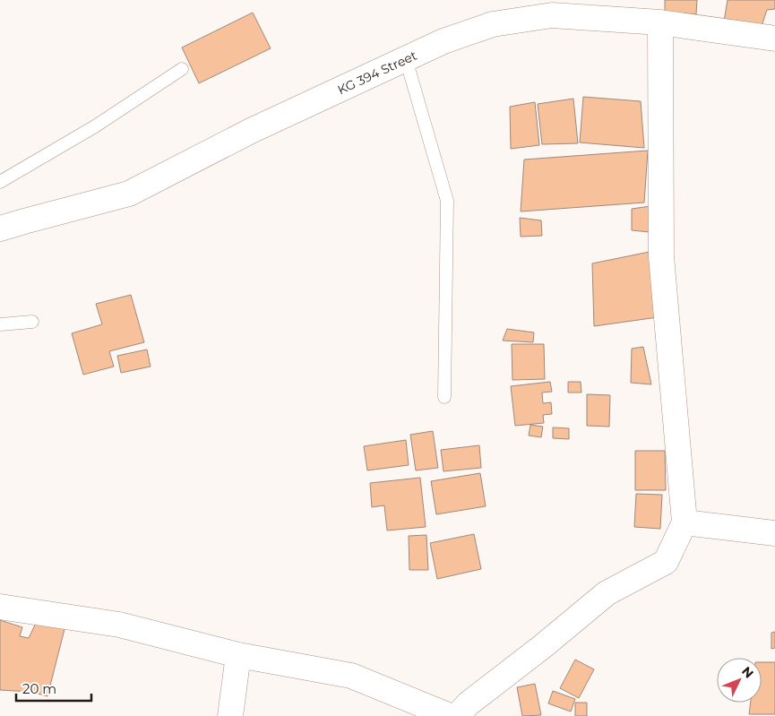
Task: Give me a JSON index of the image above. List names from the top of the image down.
{
  "streets": {
    "street": ["KG 394 Street"]
  },
  "scale_bar": "20 m",
  "north": "top right"
}
